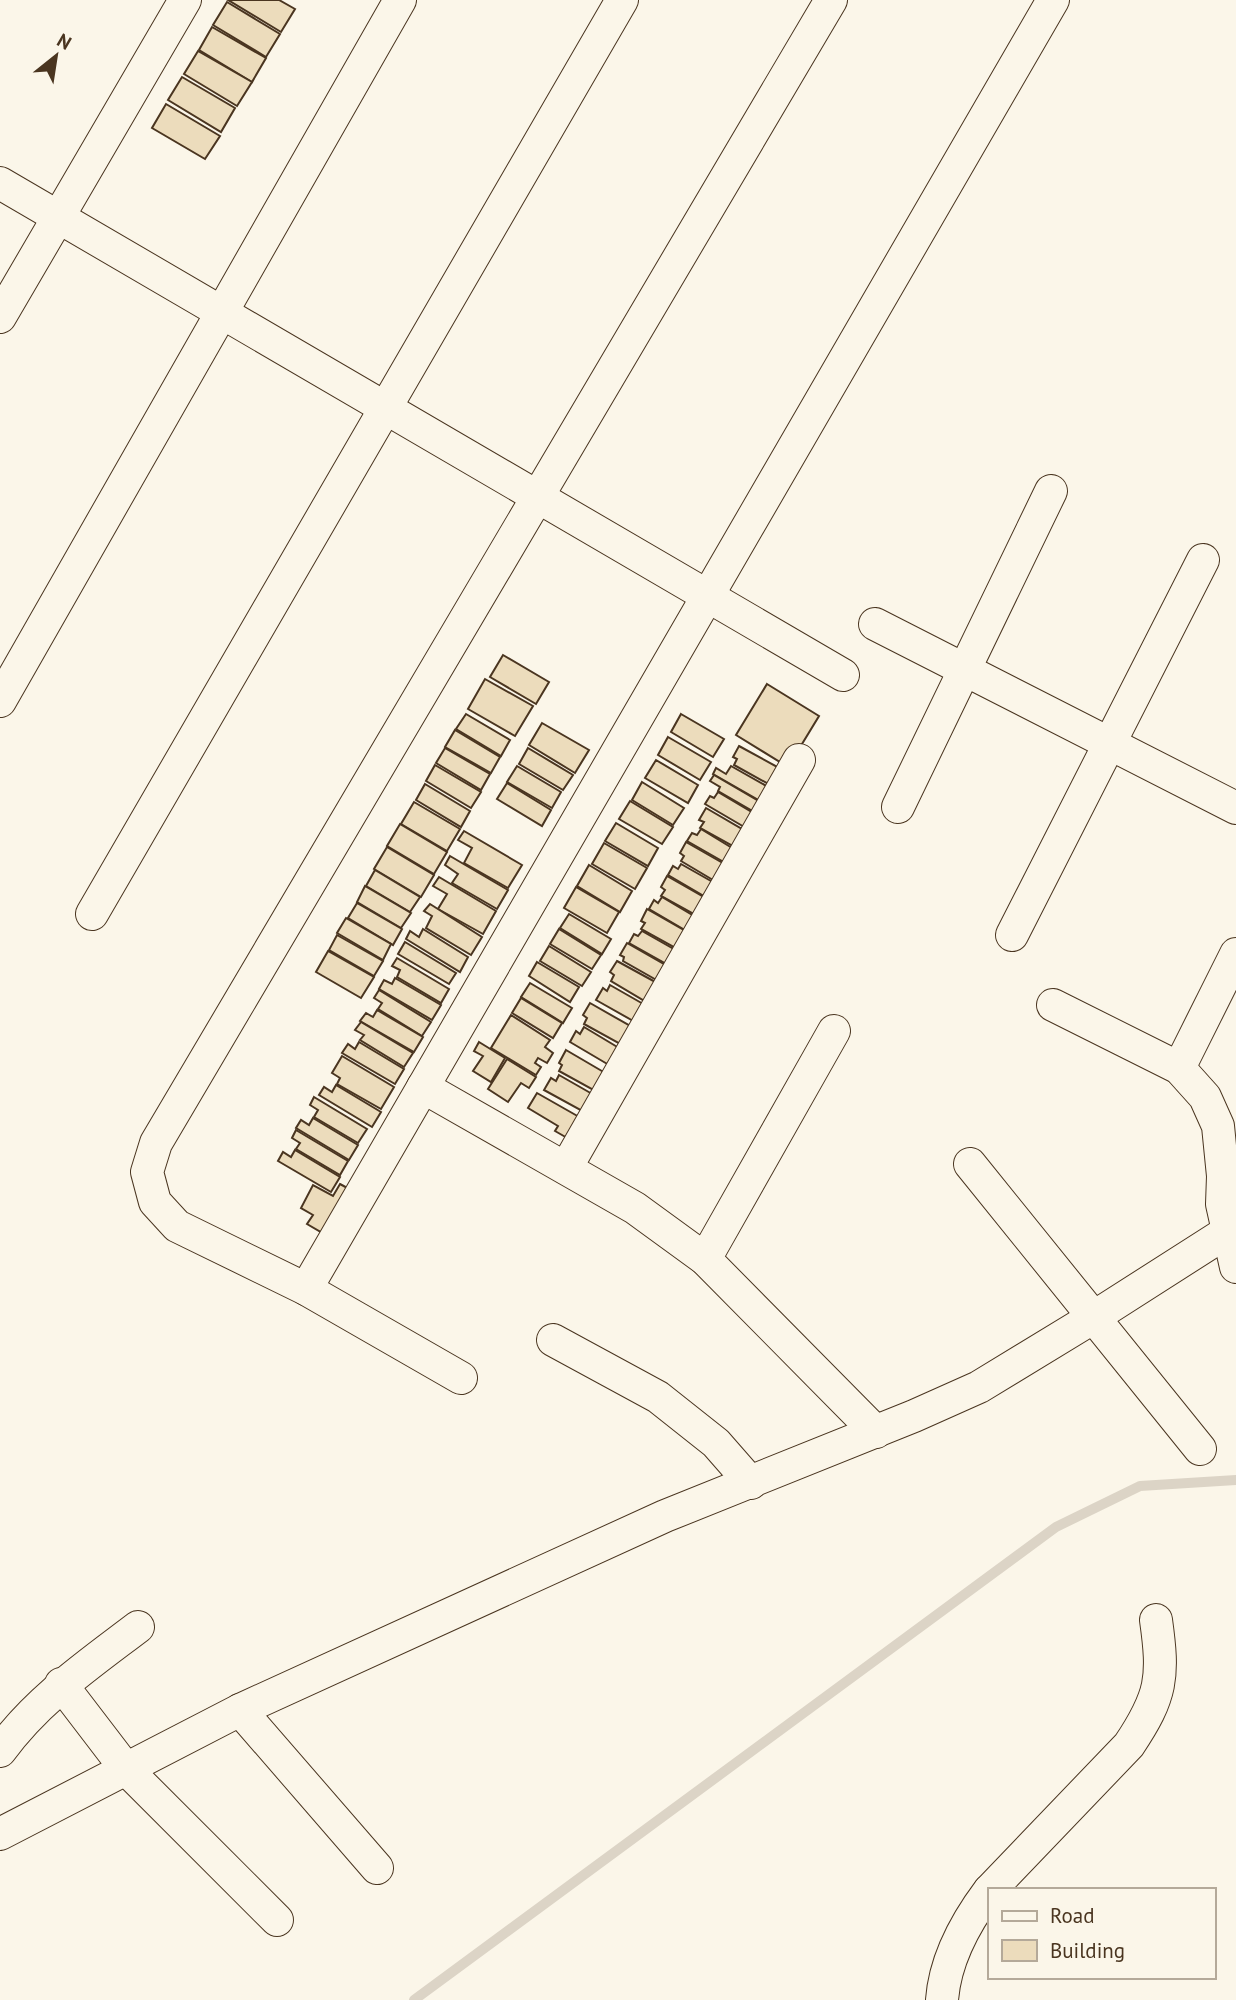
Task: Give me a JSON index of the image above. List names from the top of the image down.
{
  "legend": ["Road", "Building"],
  "north": "top right"
}
